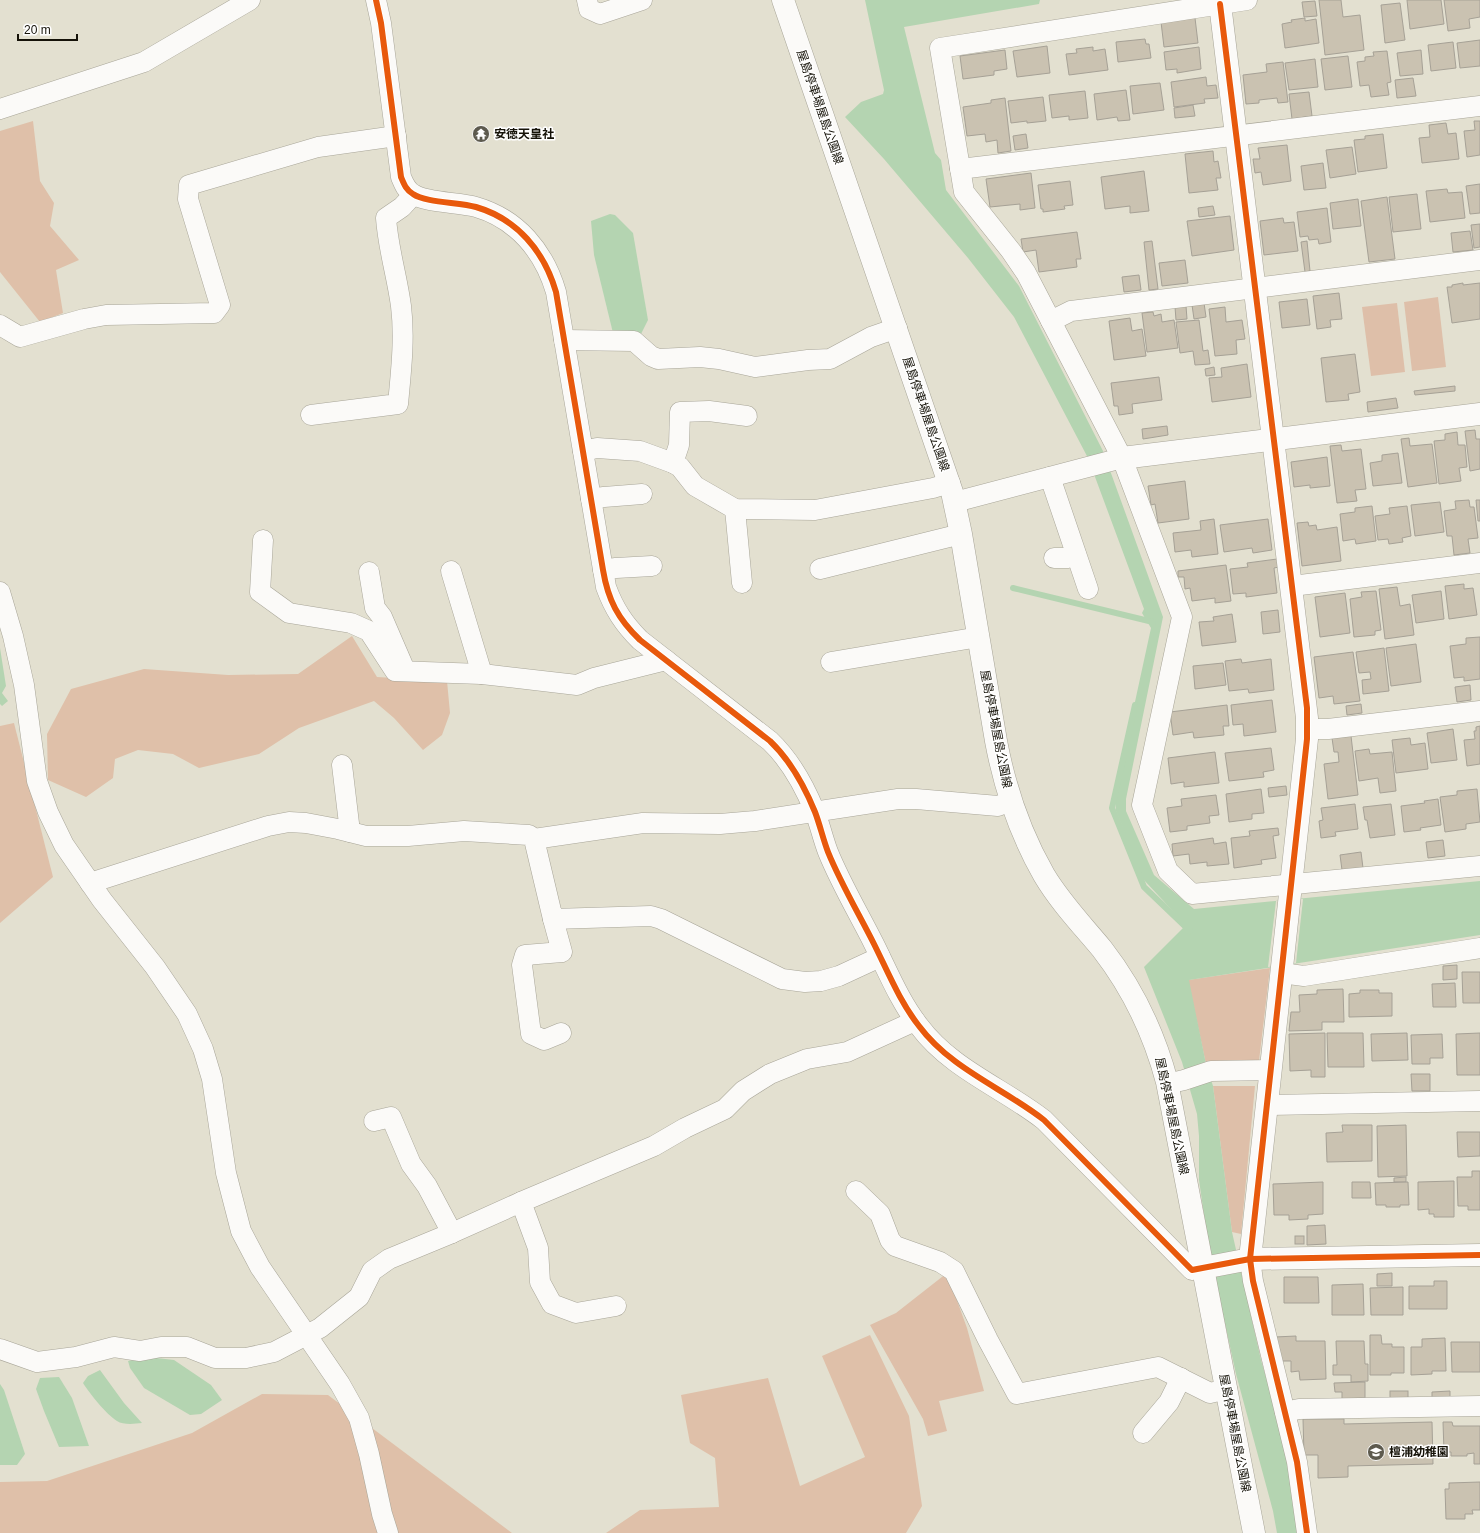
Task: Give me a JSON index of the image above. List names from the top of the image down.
{
  "streets": {
    "street": ["屋島停車場屋島公園線"]
  },
  "places": {
    "temple": ["安徳天皇社"],
    "school or university": ["檀浦幼稚園"]
  },
  "scale_bar": "20 m"
}
